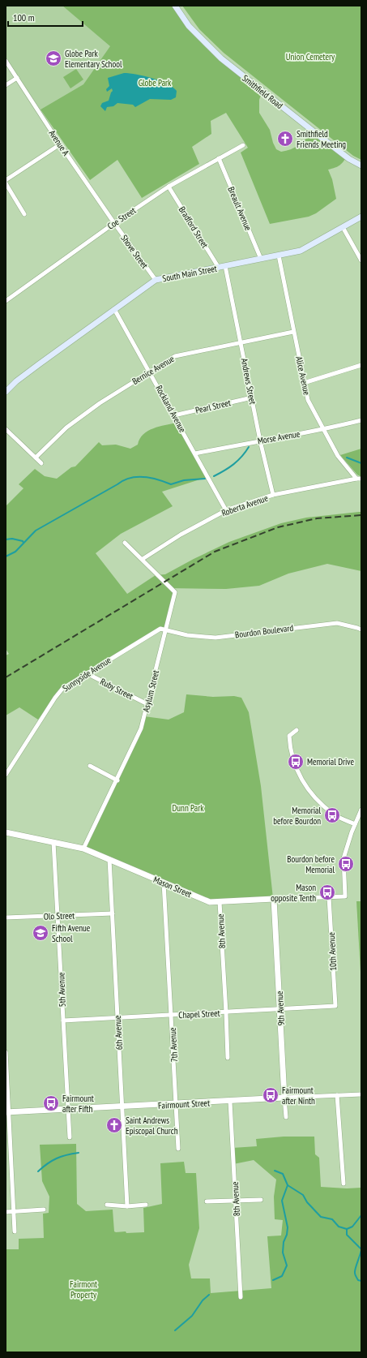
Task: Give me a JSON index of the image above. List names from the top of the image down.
{
  "streets": {
    "main road": ["Smithfield Road", "South Main Street"],
    "street": [
      "Avenue A",
      "Breault Avenue",
      "Coe Street",
      "Bradford Street",
      "Shove Street",
      "Bernice Avenue",
      "Alice Avenue",
      "Andrews Street",
      "Pearl Street",
      "Rockland Avenue",
      "Morse Avenue",
      "Roberta Avenue",
      "Bourdon Boulevard",
      "Sunnyside Avenue",
      "Ruby Street",
      "Asylum Street",
      "Mason Street",
      "Olo Street",
      "8th Avenue",
      "10th Avenue",
      "5th Avenue",
      "9th Avenue",
      "Chapel Street",
      "6th Avenue",
      "7th Avenue",
      "Fairmount Street"
    ]
  },
  "crossings": [
    ["Avenue A", "Coe Street"],
    ["Avenue A", "Shove Street"],
    ["Breault Avenue", "Coe Street"],
    ["Breault Avenue", "South Main Street"],
    ["Coe Street", "Bradford Street"],
    ["Coe Street", "Shove Street"],
    ["Bradford Street", "South Main Street"],
    ["Shove Street", "South Main Street"],
    ["South Main Street", "Alice Avenue"],
    ["South Main Street", "Andrews Street"],
    ["South Main Street", "Rockland Avenue"],
    ["Bernice Avenue", "Alice Avenue"],
    ["Bernice Avenue", "Andrews Street"],
    ["Bernice Avenue", "Rockland Avenue"],
    ["Alice Avenue", "Morse Avenue"],
    ["Alice Avenue", "Roberta Avenue"],
    ["Andrews Street", "Pearl Street"],
    ["Andrews Street", "Morse Avenue"],
    ["Andrews Street", "Roberta Avenue"],
    ["Pearl Street", "Rockland Avenue"],
    ["Rockland Avenue", "Morse Avenue"],
    ["Rockland Avenue", "Roberta Avenue"],
    ["Roberta Avenue", "Asylum Street"],
    ["Bourdon Boulevard", "Sunnyside Avenue"],
    ["Bourdon Boulevard", "Asylum Street"],
    ["Sunnyside Avenue", "Ruby Street"],
    ["Sunnyside Avenue", "Asylum Street"],
    ["Ruby Street", "Asylum Street"],
    ["Asylum Street", "Mason Street"],
    ["Mason Street", "8th Avenue"],
    ["Mason Street", "10th Avenue"],
    ["Mason Street", "5th Avenue"],
    ["Mason Street", "9th Avenue"],
    ["Mason Street", "6th Avenue"],
    ["Mason Street", "7th Avenue"],
    ["Olo Street", "5th Avenue"],
    ["Olo Street", "6th Avenue"],
    ["8th Avenue", "Chapel Street"],
    ["8th Avenue", "Fairmount Street"],
    ["10th Avenue", "Chapel Street"],
    ["5th Avenue", "Chapel Street"],
    ["5th Avenue", "Fairmount Street"],
    ["9th Avenue", "Chapel Street"],
    ["9th Avenue", "Fairmount Street"],
    ["Chapel Street", "6th Avenue"],
    ["Chapel Street", "7th Avenue"],
    ["6th Avenue", "Fairmount Street"],
    ["7th Avenue", "Fairmount Street"]
  ],
  "parks": [
    "Union Cemetery",
    "Globe Park",
    "Dunn Park",
    "Fairmont Property"
  ],
  "places": {
    "school or university": ["Globe Park Elementary School", "Fifth Avenue School"],
    "church": ["Smithfield Friends Meeting", "Saint Andrews Episcopal Church"],
    "bus stop": [
      "Memorial Drive",
      "Memorial before Bourdon",
      "Bourdon before Memorial",
      "Mason opposite Tenth",
      "Fairmount after Ninth",
      "Fairmount after Fifth"
    ]
  },
  "scale_bar": "100 m"
}
